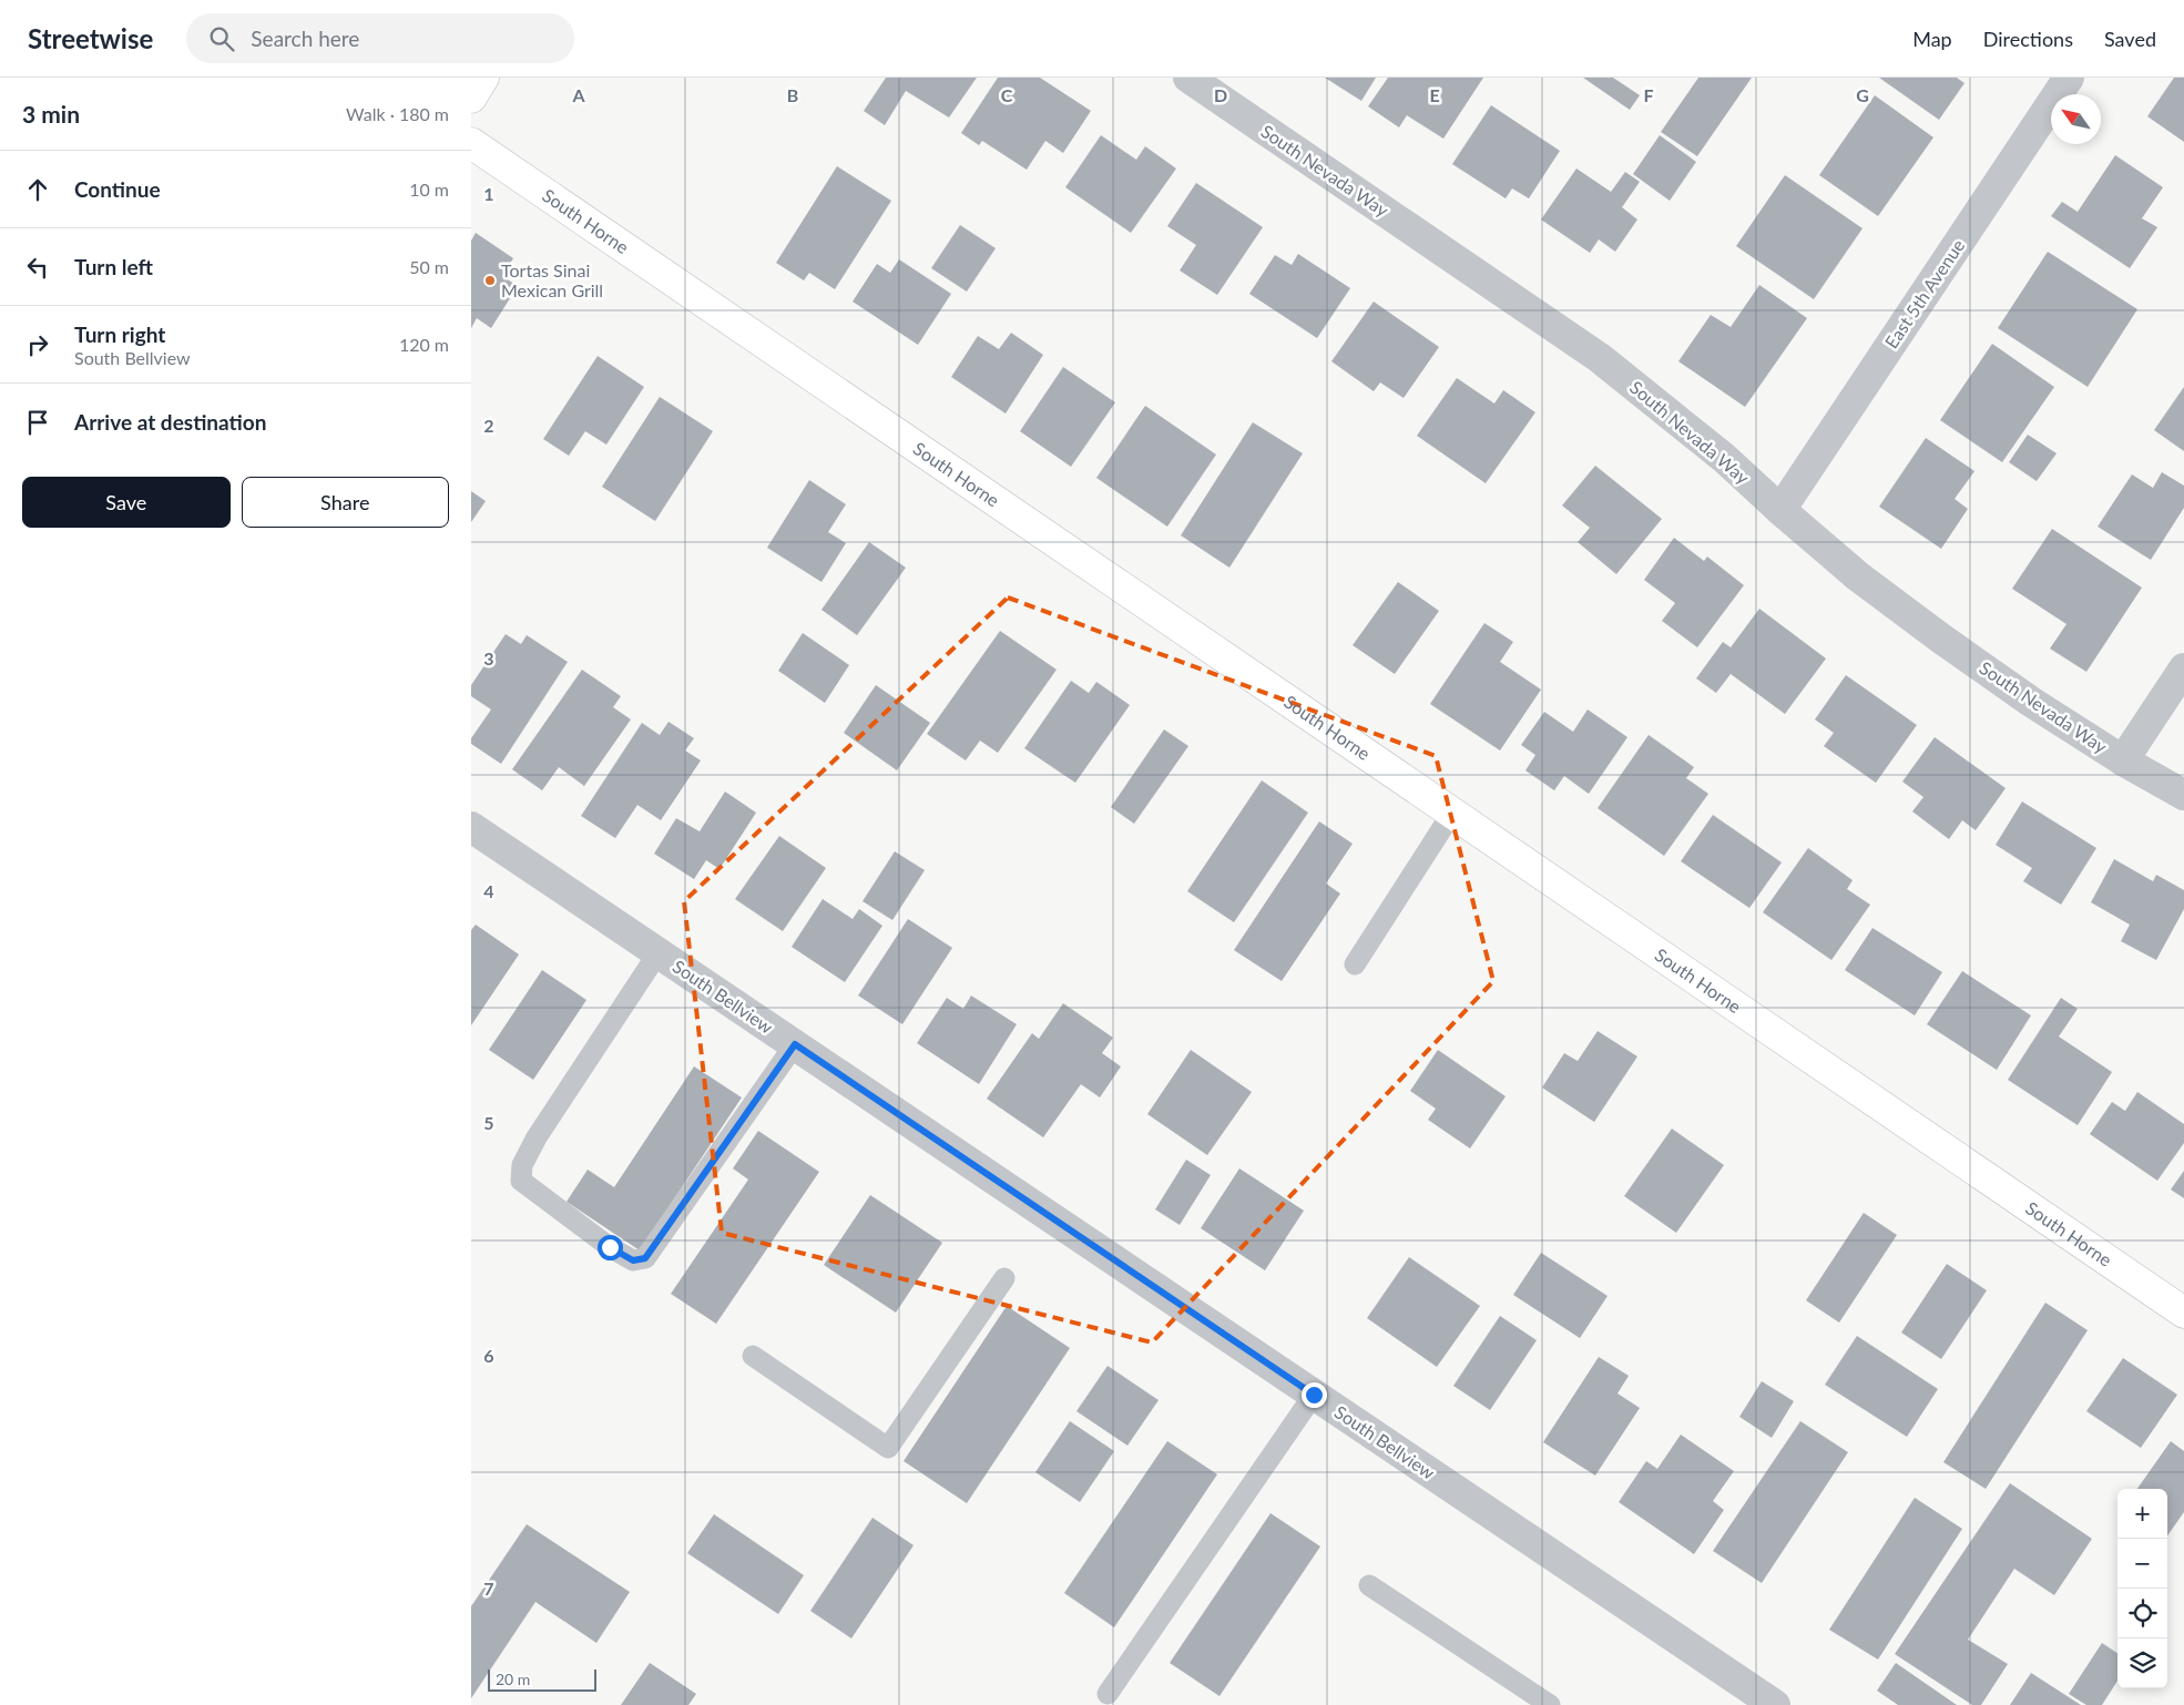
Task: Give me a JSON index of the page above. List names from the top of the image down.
{
  "streets": {
    "street": [
      "South Nevada Way",
      "South Horne",
      "East 5th Avenue",
      "South Bellview"
    ]
  },
  "crossings": [
    ["South Nevada Way", "East 5th Avenue"]
  ],
  "places": ["Tortas Sinai Mexican Grill"],
  "scale_bar": "20 m",
  "north": "top left",
  "page": {
    "header": "Streetwise",
    "search": "Search here",
    "nav": ["Map", "Directions", "Saved"],
    "heading": ["3 min", "Walk · 180 m"],
    "list": [
      ["Continue", "10 m"],
      ["Turn left", "50 m"],
      ["Turn right", "South Bellview", "120 m"],
      "Arrive at destination"
    ],
    "buttons": ["Save", "Share"],
    "map_buttons": ["+", "−"],
    "scale": "20 m"
  },
  "grid": {
    "columns": [
      "A",
      "B",
      "C",
      "D",
      "E",
      "F",
      "G"
    ],
    "rows": [
      "1",
      "2",
      "3",
      "4",
      "5",
      "6",
      "7"
    ]
  }
}
